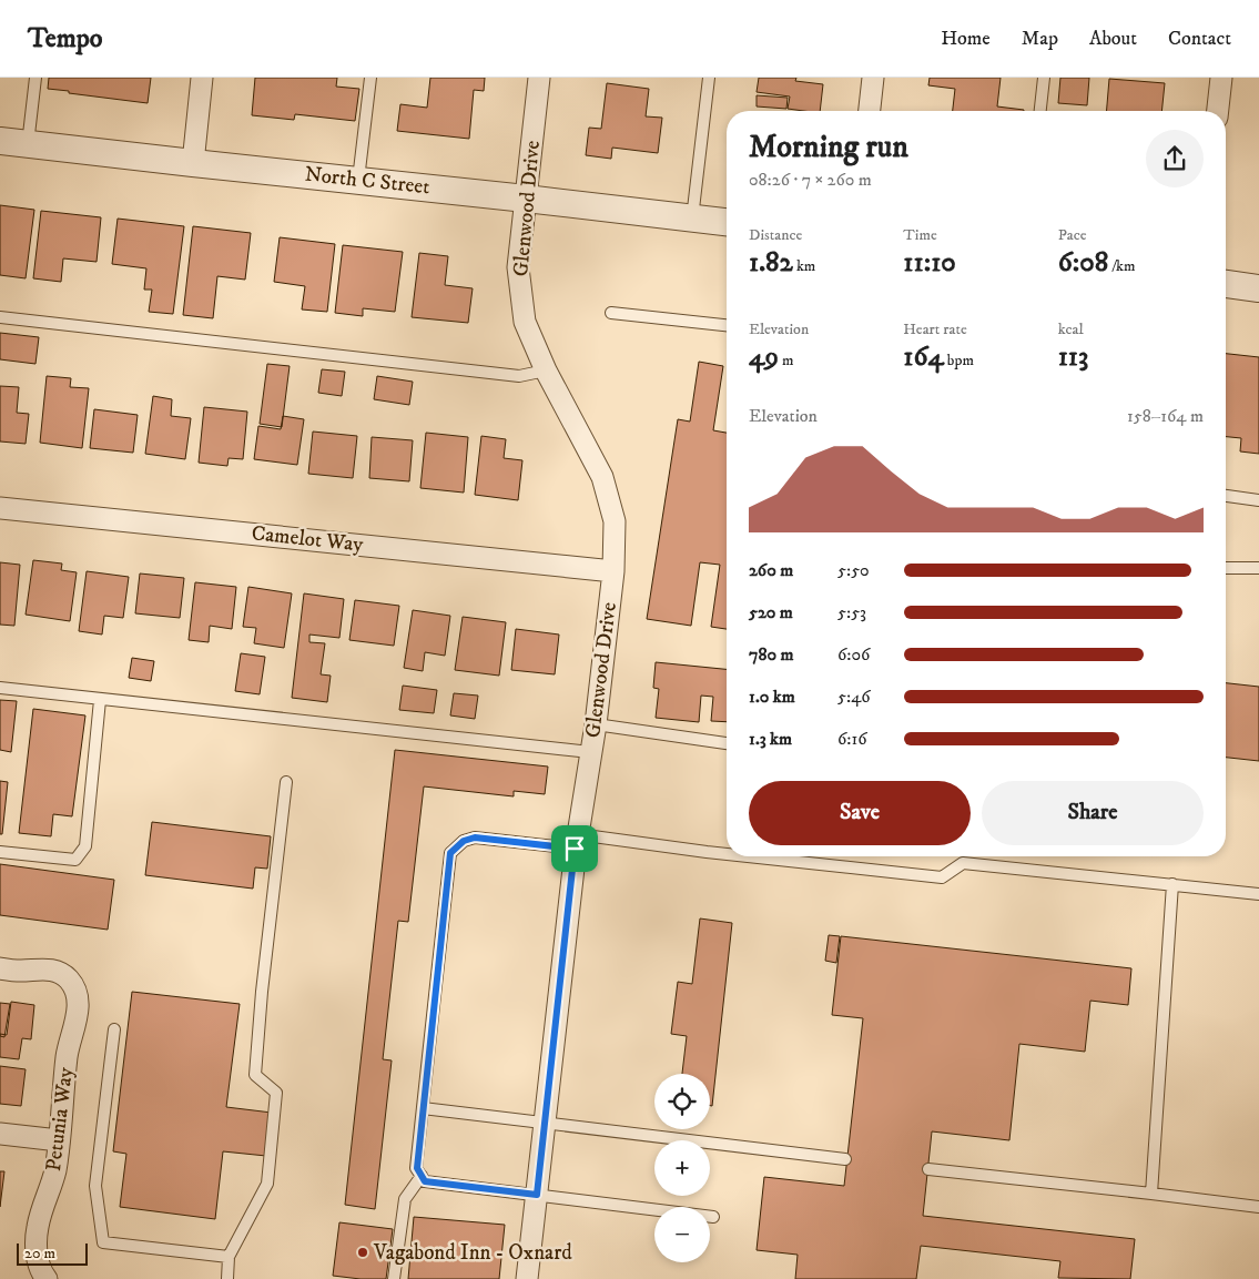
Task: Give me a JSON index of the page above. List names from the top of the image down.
{
  "streets": {
    "street": [
      "North C Street",
      "Glenwood Drive",
      "Camelot Way",
      "Petunia Way"
    ]
  },
  "crossings": [
    ["North C Street", "Glenwood Drive"],
    ["Glenwood Drive", "Camelot Way"]
  ],
  "places": ["Vagabond Inn - Oxnard"],
  "scale_bar": "20 m",
  "page": {
    "header": "Tempo",
    "nav": [
      "Home",
      "Map",
      "About",
      "Contact"
    ],
    "heading": ["Morning run", "08:26 · 7 × 260 m"],
    "stats": [
      ["Distance", "1.82 km"],
      ["Time", "11:10"],
      ["Pace", "6:08 /km"],
      ["Elevation", "49 m"],
      ["Heart rate", "164 bpm"],
      ["kcal", "113"]
    ],
    "chart": ["Elevation", "158–164 m"],
    "list": [
      {
        "name": "260 m",
        "note": "5:50"
      },
      {
        "name": "520 m",
        "note": "5:53"
      },
      {
        "name": "780 m",
        "note": "6:06"
      },
      {
        "name": "1.0 km",
        "note": "5:46"
      },
      {
        "name": "1.3 km",
        "note": "6:16"
      }
    ],
    "buttons": ["Save", "Share"],
    "map_buttons": ["+", "−"],
    "scale": "20 m"
  }
}
